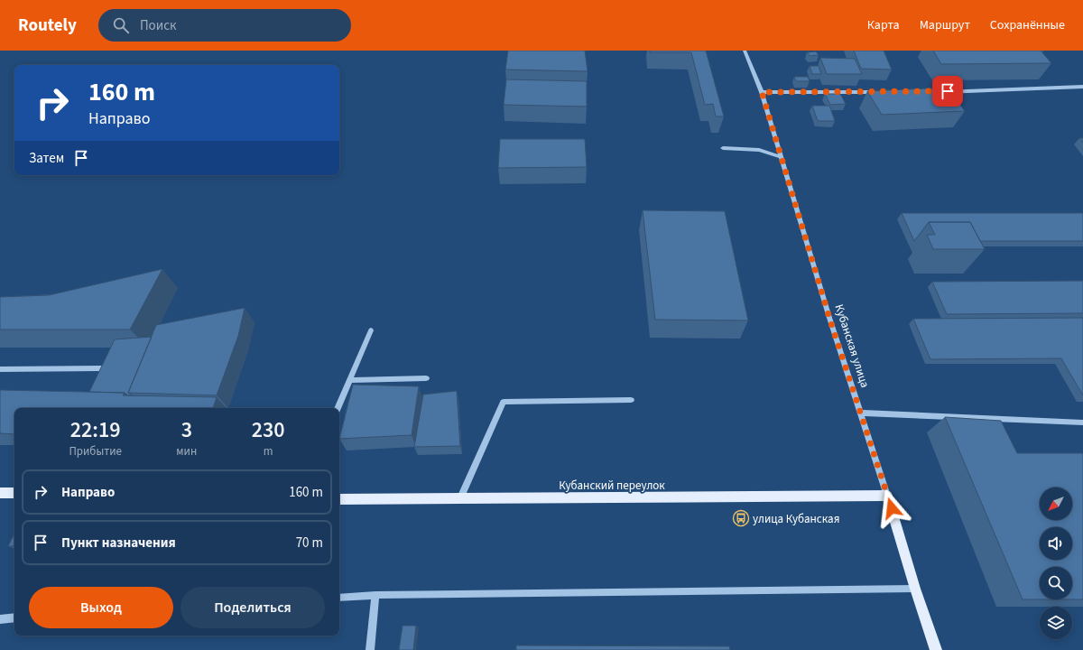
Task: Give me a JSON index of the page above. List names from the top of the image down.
{
  "streets": {
    "main road": ["Кубанская улица", "Кубанский переулок"]
  },
  "crossings": [
    ["Кубанская улица", "Кубанский переулок"]
  ],
  "places": {
    "bus stop": ["улица Кубанская"]
  },
  "north": "bottom left",
  "page": {
    "header": "Routely",
    "search": "Поиск",
    "nav": ["Карта", "Маршрут", "Сохранённые"],
    "turn": ["160 m", "Направо"],
    "then": "Затем",
    "eta": [
      "22:19",
      "Прибытие",
      "3",
      "мин",
      "230",
      "m"
    ],
    "list": [
      {
        "name": "Направо",
        "value": "160 m"
      },
      {
        "name": "Пункт назначения",
        "value": "70 m"
      }
    ],
    "buttons": ["Выход", "Поделиться"]
  }
}
